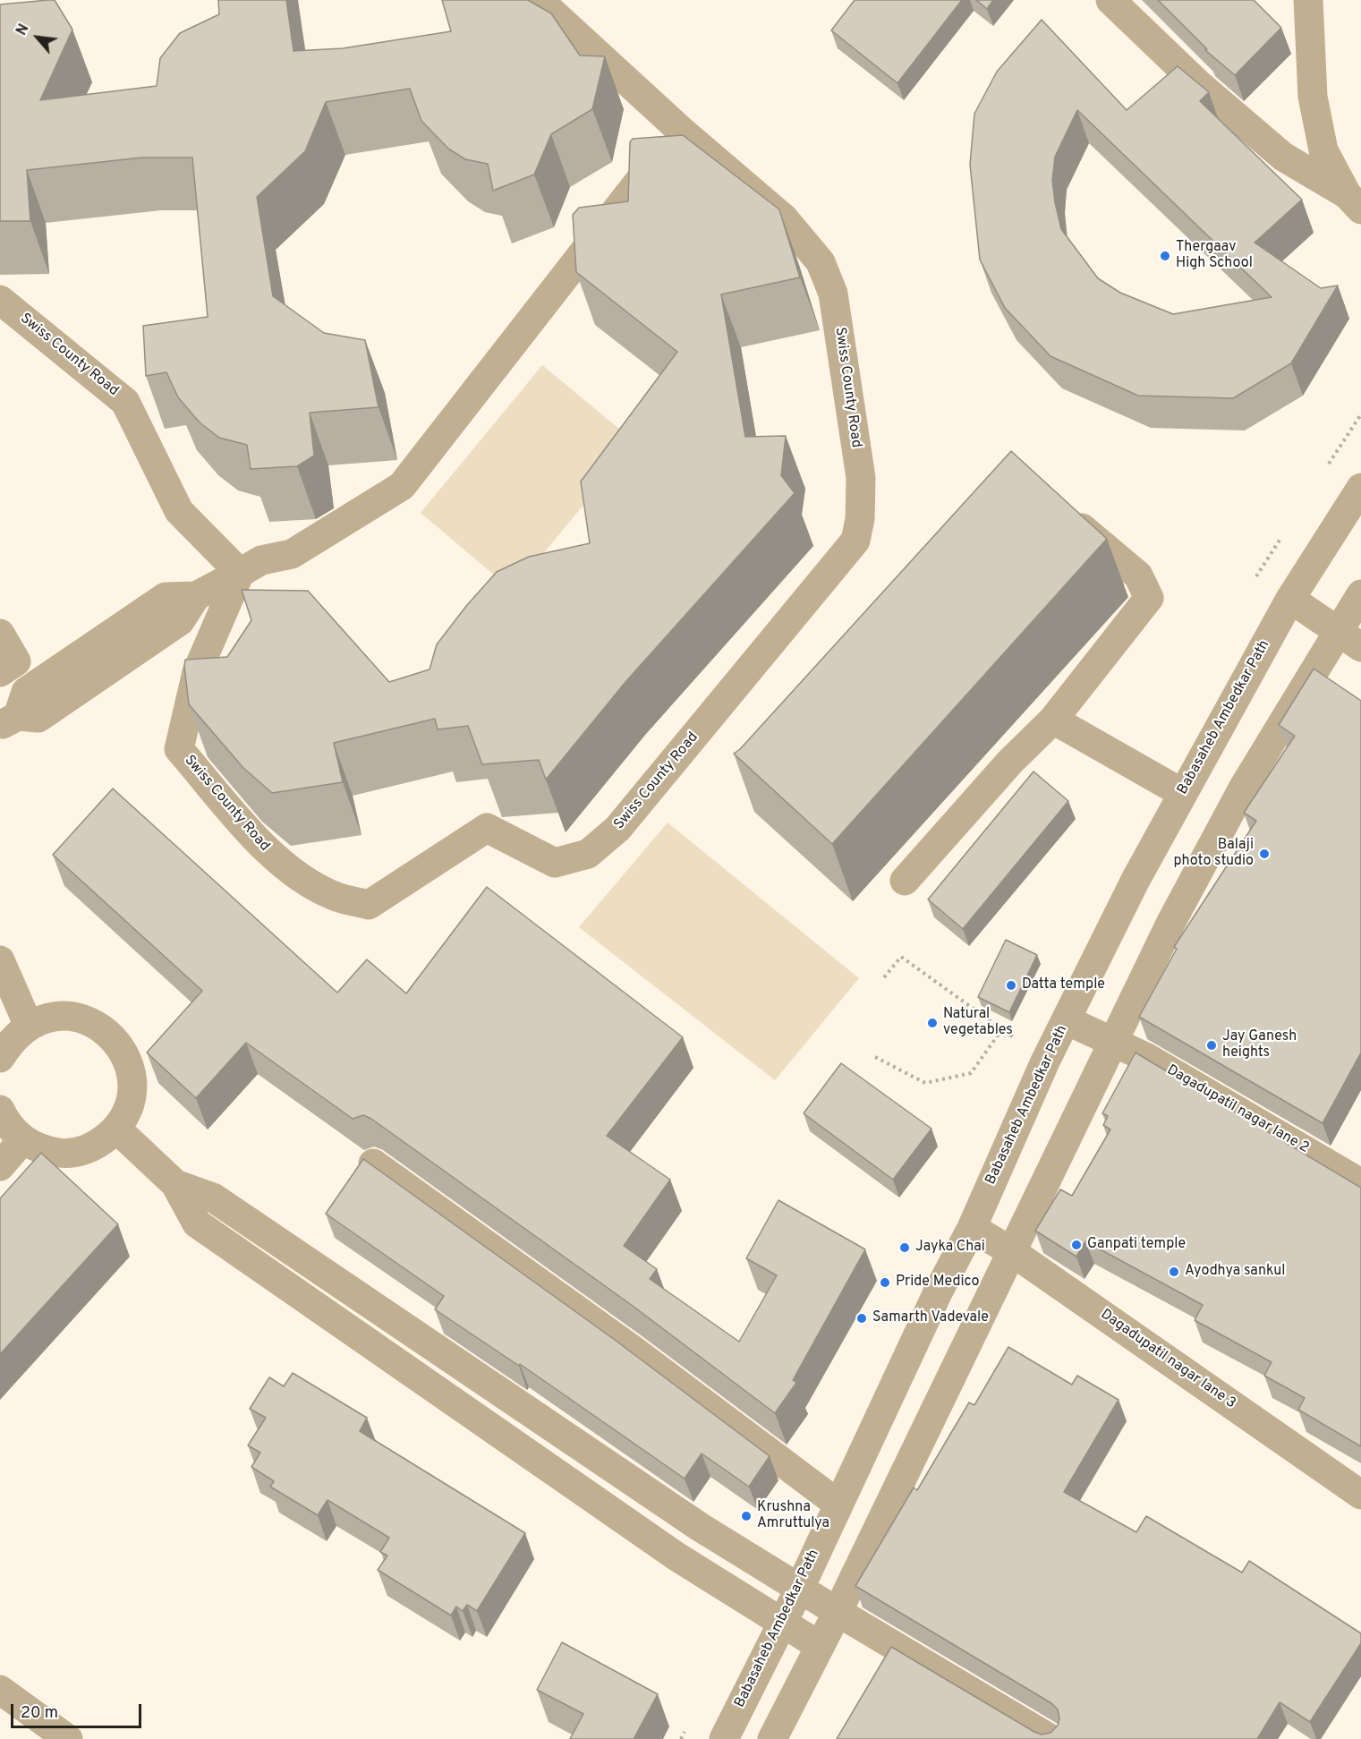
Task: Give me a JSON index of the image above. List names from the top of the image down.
{
  "streets": {
    "street": [
      "Swiss County Road",
      "Babasaheb Ambedkar Path",
      "Dagadupatil nagar lane 2",
      "Dagadupatil nagar lane 3"
    ]
  },
  "crossings": [
    ["Babasaheb Ambedkar Path", "Dagadupatil nagar lane 2"],
    ["Babasaheb Ambedkar Path", "Dagadupatil nagar lane 3"]
  ],
  "places": [
    "Thergaav High School",
    "Balaji photo studio",
    "Datta temple",
    "Natural vegetables",
    "Jay Ganesh heights",
    "Ganpati temple",
    "Jayka Chai",
    "Ayodhya sankul",
    "Pride Medico",
    "Samarth Vadevale",
    "Krushna Amruttulya"
  ],
  "scale_bar": "20 m",
  "north": "top left"
}
